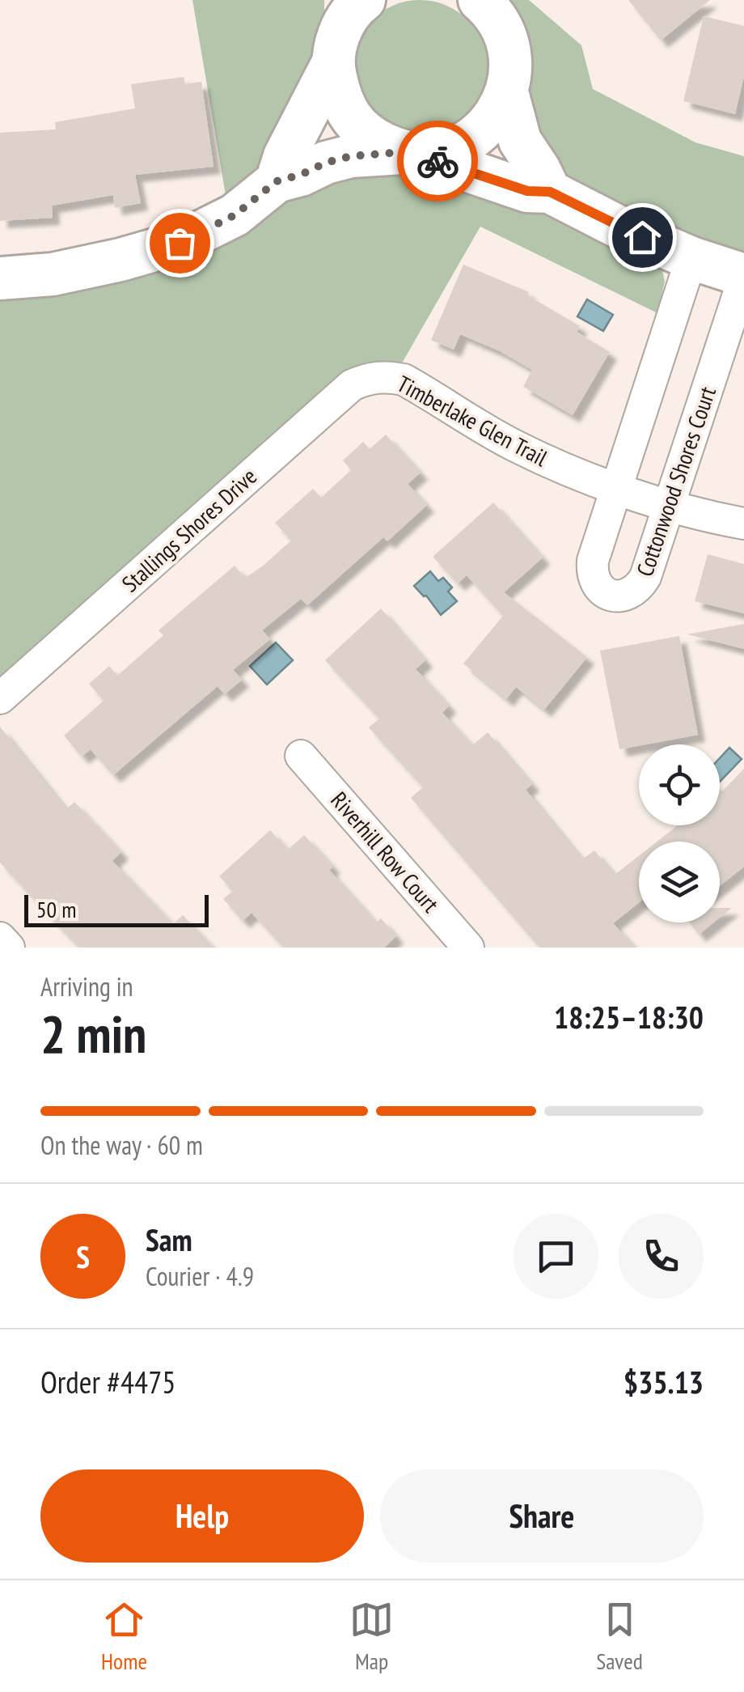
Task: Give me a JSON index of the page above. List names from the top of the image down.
{
  "streets": {
    "street": [
      "Timberlake Glen Trail",
      "Cottonwood Shores Court",
      "Stallings Shores Drive",
      "Riverhill Row Court"
    ]
  },
  "crossings": [
    ["Timberlake Glen Trail", "Cottonwood Shores Court"],
    ["Timberlake Glen Trail", "Stallings Shores Drive"]
  ],
  "scale_bar": "50 m",
  "page": {
    "scale": "50 m",
    "heading": ["2 min", "Arriving in", "18:25–18:30"],
    "panel": [
      "Sam",
      "Courier · 4.9",
      "Order #4475",
      "$35.13"
    ],
    "bar": "On the way · 60 m",
    "round": "S",
    "buttons": ["Help", "Share"],
    "tabs": ["Home", "Map", "Saved"]
  }
}
